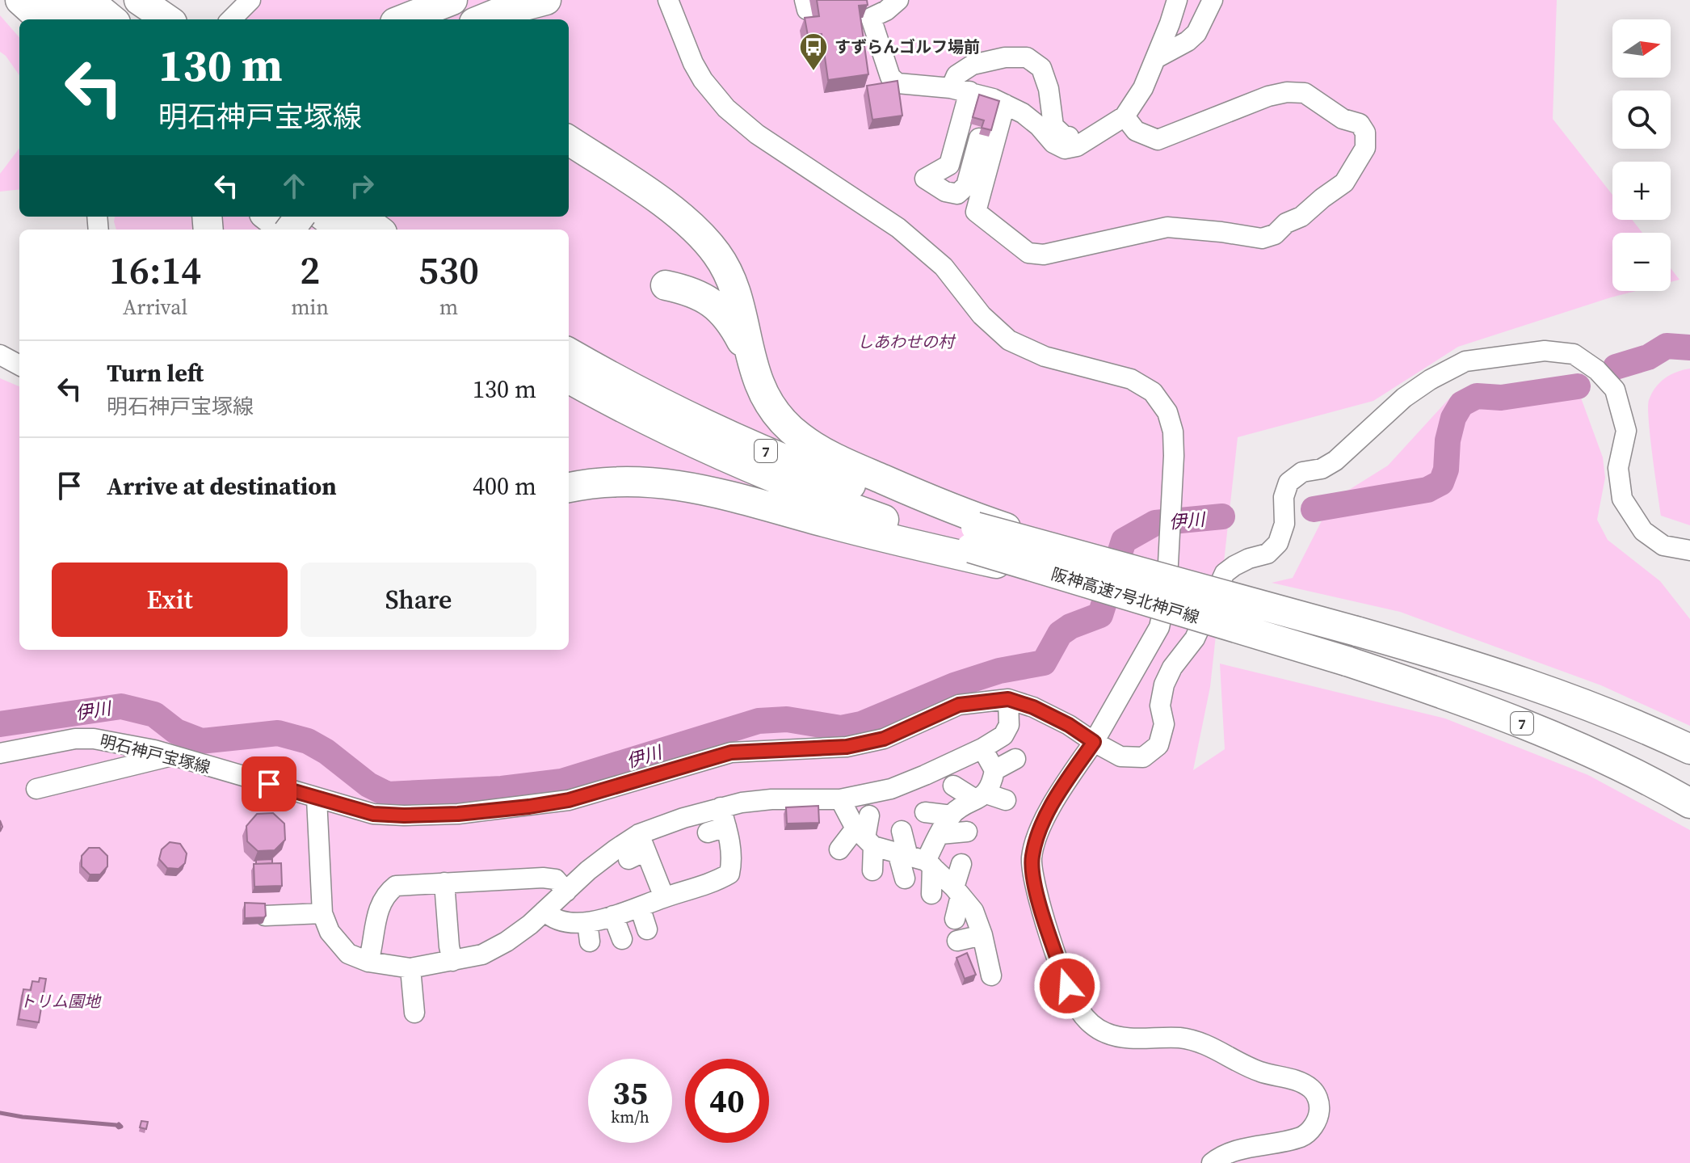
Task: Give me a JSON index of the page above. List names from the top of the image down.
{
  "streets": {
    "highway": ["7", "阪神高速7号北神戸線"],
    "street": ["明石神戸宝塚線"]
  },
  "crossings": [
    ["7", "阪神高速7号北神戸線"]
  ],
  "water": ["伊川"],
  "parks": ["しあわせの村", "トリム園地"],
  "places": {
    "bus stop": ["すずらんゴルフ場前"]
  },
  "north": "right",
  "page": {
    "map_buttons": ["+", "−"],
    "turn": ["130 m", "明石神戸宝塚線"],
    "eta": [
      "16:14",
      "Arrival",
      "2",
      "min",
      "530",
      "m"
    ],
    "list": [
      {
        "name": "Turn left",
        "note": "明石神戸宝塚線",
        "value": "130 m"
      },
      {
        "name": "Arrive at destination",
        "value": "400 m"
      }
    ],
    "buttons": ["Exit", "Share"],
    "speed": "35 km/h",
    "limit": "40"
  }
}
